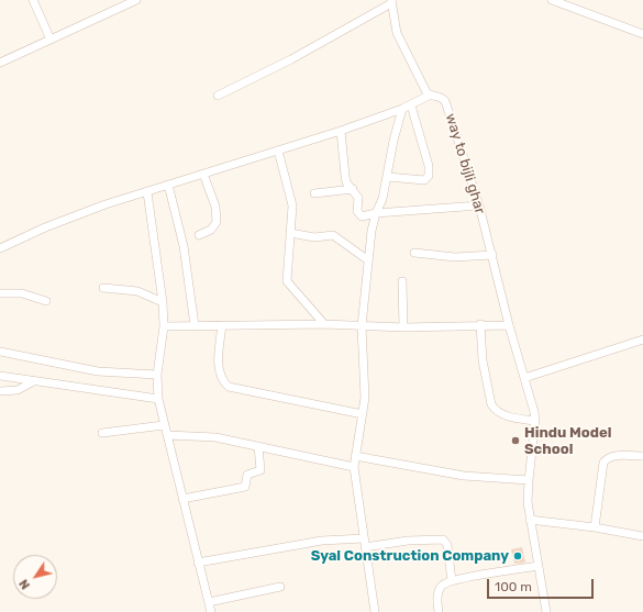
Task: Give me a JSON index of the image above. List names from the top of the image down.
{
  "streets": {
    "street": ["way to bijli ghar"]
  },
  "places": ["Hindu Model School", "Syal Construction Company"],
  "scale_bar": "100 m",
  "north": "bottom left"
}
